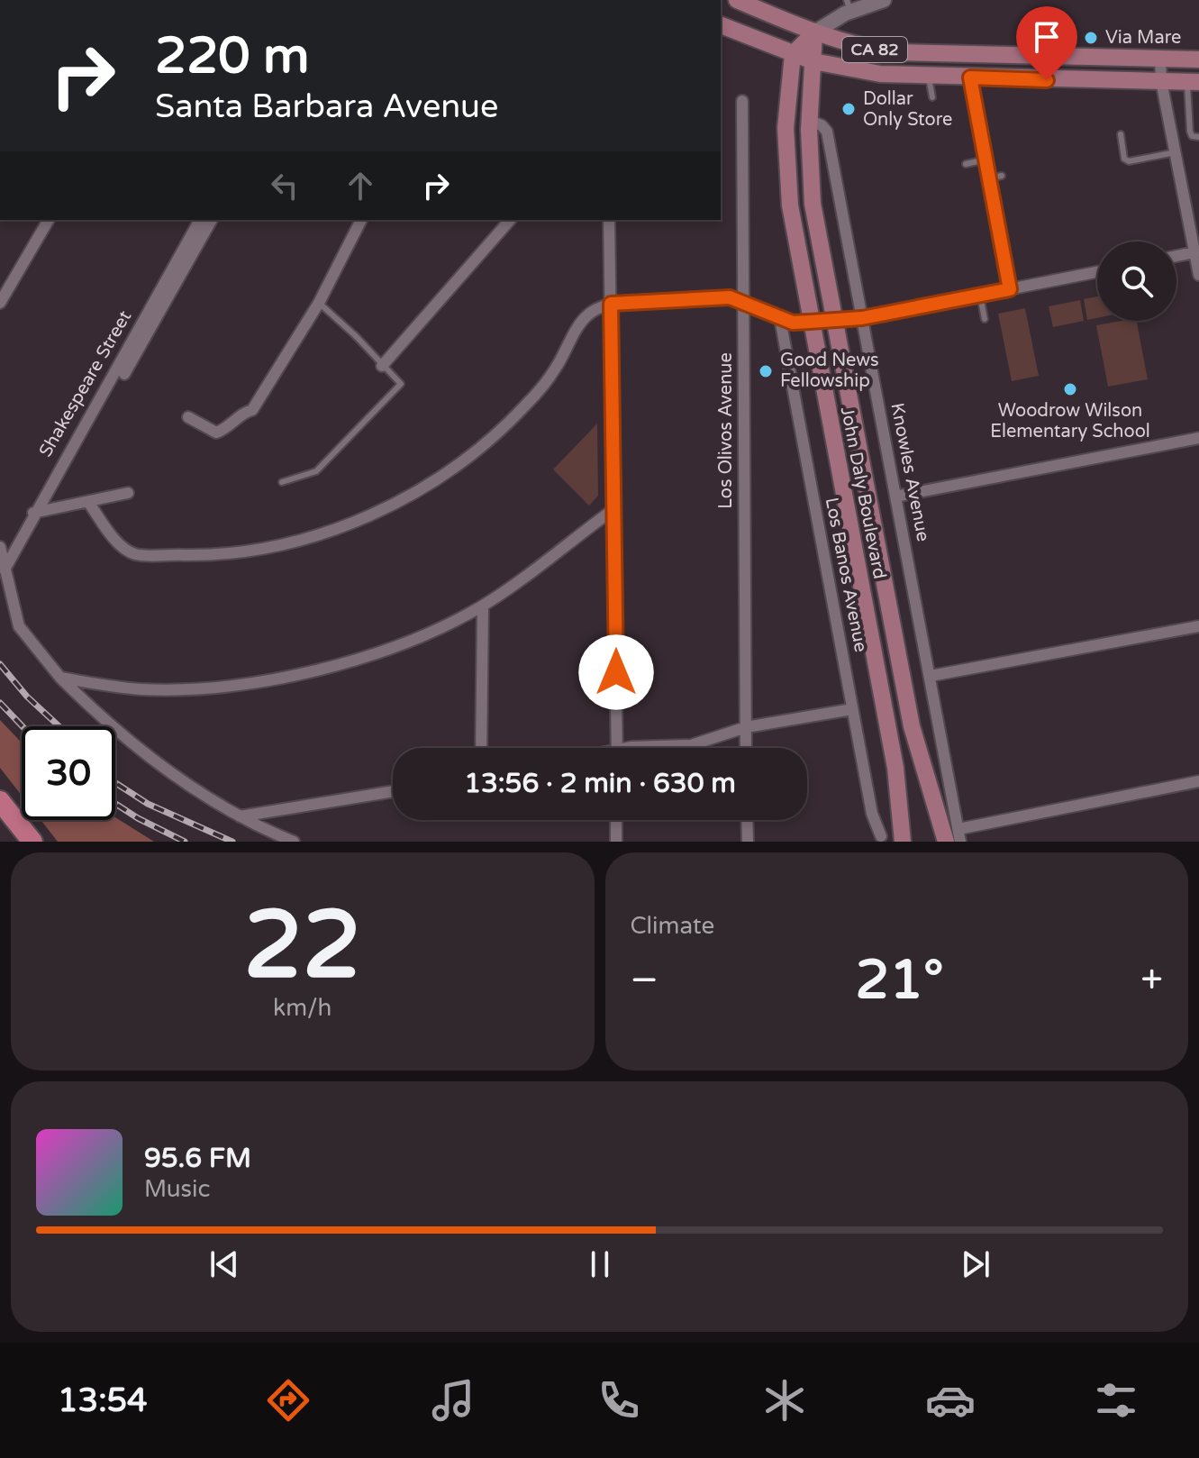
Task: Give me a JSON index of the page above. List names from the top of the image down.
{
  "streets": {
    "main road": ["CA 82", "John Daly Boulevard"],
    "street": [
      "Shakespeare Street",
      "Los Olivos Avenue",
      "Knowles Avenue",
      "Los Banos Avenue"
    ]
  },
  "crossings": [
    ["CA 82", "John Daly Boulevard"],
    ["Knowles Avenue", "John Daly Boulevard"]
  ],
  "places": [
    "Via Mare",
    "Dollar Only Store",
    "Good News Fellowship",
    "Woodrow Wilson Elementary School"
  ],
  "page": {
    "turn": ["220 m", "Santa Barbara Avenue"],
    "limit": "30",
    "trip": "13:56 · 2 min · 630 m",
    "tile": [
      ["22", "km/h"],
      "Climate"
    ],
    "heat": ["−", "21°", "+"],
    "song": ["95.6 FM", "Music"],
    "tabs": "13:54"
  }
}
